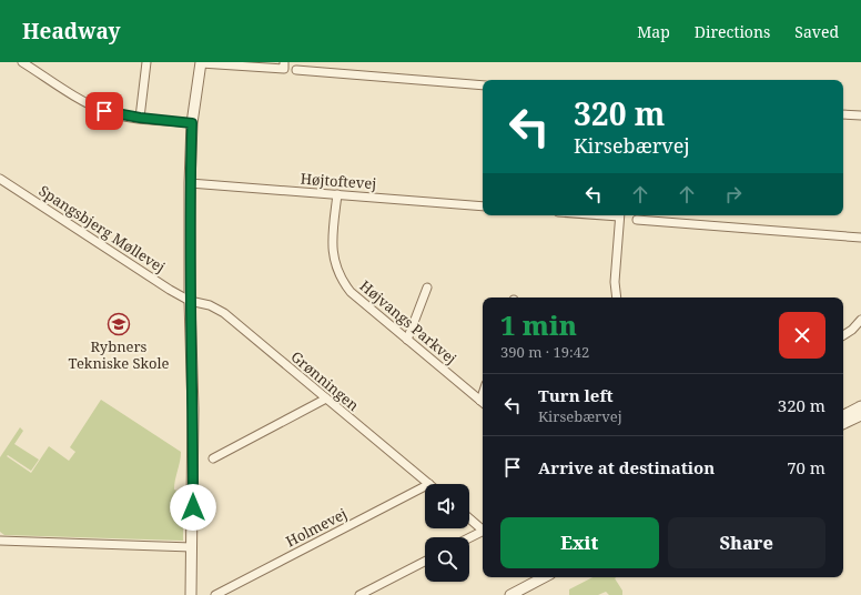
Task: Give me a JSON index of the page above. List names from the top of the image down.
{
  "streets": {
    "street": [
      "Højtoftevej",
      "Spangsbjerg Møllevej",
      "Højvangs Parkvej",
      "Grønningen",
      "Holmevej"
    ]
  },
  "crossings": [
    ["Højtoftevej", "Spangsbjerg Møllevej"],
    ["Højtoftevej", "Højvangs Parkvej"],
    ["Spangsbjerg Møllevej", "Grønningen"]
  ],
  "places": {
    "school or university": ["Rybners Tekniske Skole"]
  },
  "page": {
    "header": "Headway",
    "nav": ["Map", "Directions", "Saved"],
    "turn": ["320 m", "Kirsebærvej"],
    "heading": ["1 min", "390 m · 19:42"],
    "list": [
      {
        "name": "Turn left",
        "note": "Kirsebærvej",
        "value": "320 m"
      },
      {
        "name": "Arrive at destination",
        "value": "70 m"
      }
    ],
    "buttons": ["Exit", "Share"]
  }
}
